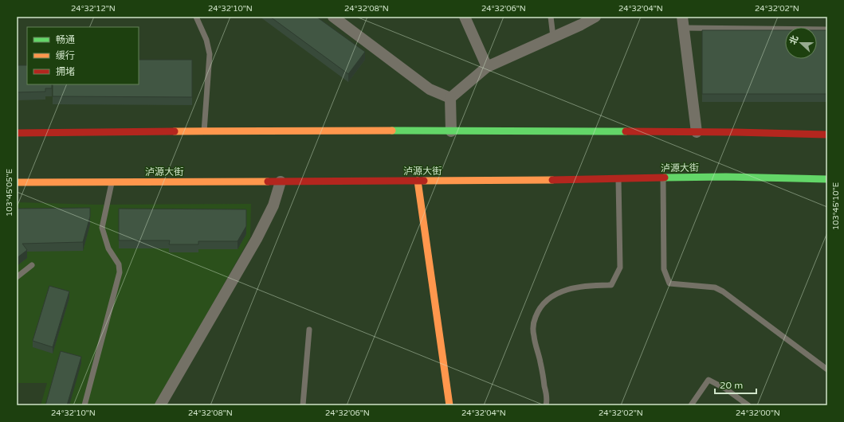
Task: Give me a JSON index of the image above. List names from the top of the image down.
{
  "streets": {
    "main road": ["泸源大街"]
  },
  "legend": ["畅通", "缓行", "拥堵"],
  "scale_bar": "20 m",
  "north": "left",
  "coordinates": [
    "24°32'12\"N",
    "24°32'10\"N",
    "24°32'08\"N",
    "24°32'06\"N",
    "24°32'04\"N",
    "24°32'02\"N",
    "103°45'05\"E",
    "103°45'10\"E",
    "24°32'00\"N"
  ]
}
